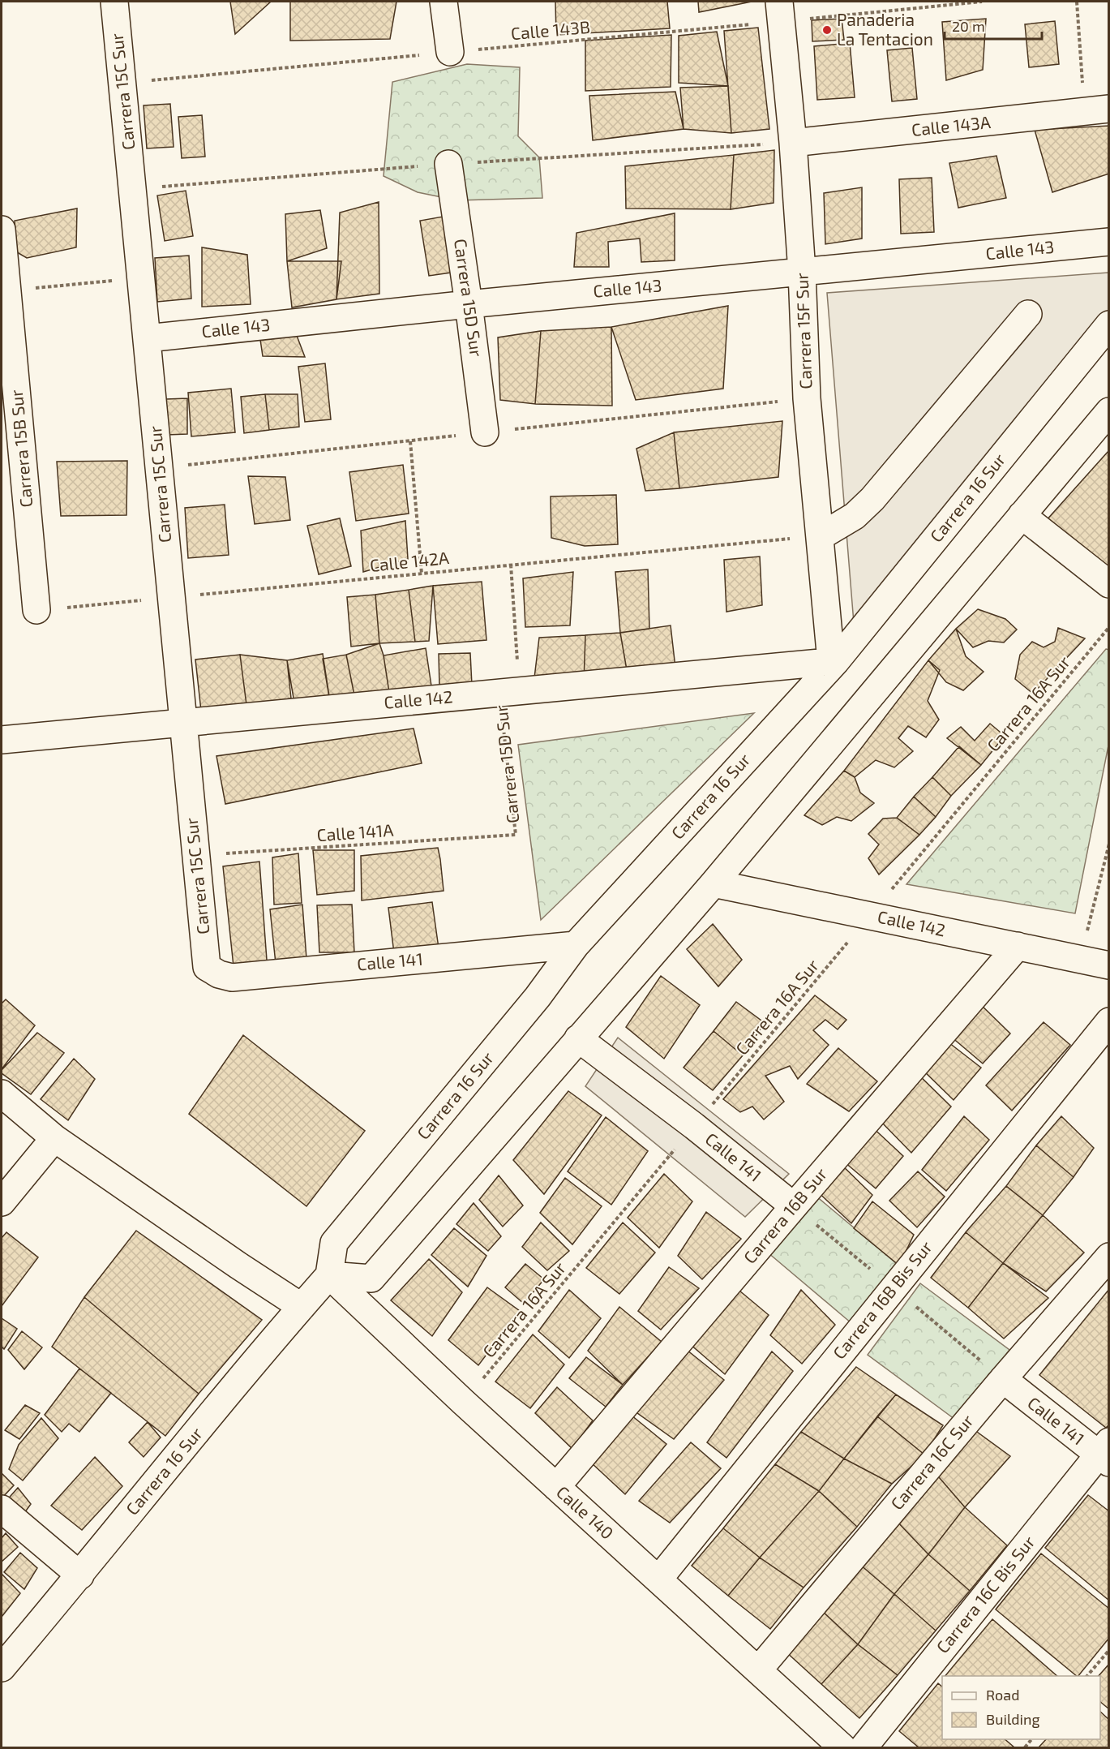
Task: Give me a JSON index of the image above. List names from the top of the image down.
{
  "streets": {
    "street": [
      "Carrera 15C Sur",
      "Calle 143A",
      "Calle 143",
      "Carrera 15D Sur",
      "Carrera 15F Sur",
      "Carrera 15B Sur",
      "Carrera 16 Sur",
      "Calle 142",
      "Calle 141",
      "Carrera 16B Sur",
      "Carrera 16B Bis Sur",
      "Carrera 16C Sur",
      "Calle 140",
      "Carrera 16C Bis Sur"
    ],
    "path": [
      "Calle 143B",
      "Calle 142A",
      "Carrera 16A Sur",
      "Calle 141A"
    ]
  },
  "crossings": [
    ["Calle 143B", "Carrera 15C Sur"],
    ["Calle 143B", "Carrera 15F Sur"],
    ["Carrera 15C Sur", "Calle 143"],
    ["Carrera 15C Sur", "Calle 142A"],
    ["Carrera 15C Sur", "Calle 142"],
    ["Carrera 15C Sur", "Calle 141A"],
    ["Carrera 15C Sur", "Calle 141"],
    ["Calle 143A", "Carrera 15F Sur"],
    ["Calle 143", "Carrera 15D Sur"],
    ["Calle 143", "Carrera 15F Sur"],
    ["Carrera 15D Sur", "Calle 142A"],
    ["Carrera 15D Sur", "Calle 142"],
    ["Carrera 15D Sur", "Calle 141A"],
    ["Carrera 15F Sur", "Carrera 16 Sur"],
    ["Carrera 15F Sur", "Calle 142A"],
    ["Carrera 15F Sur", "Calle 142"],
    ["Carrera 15B Sur", "Calle 142A"],
    ["Carrera 16 Sur", "Calle 142"],
    ["Carrera 16 Sur", "Calle 141"],
    ["Carrera 16 Sur", "Calle 140"],
    ["Calle 142", "Carrera 16A Sur"],
    ["Calle 142", "Carrera 16B Sur"],
    ["Carrera 16A Sur", "Calle 141"],
    ["Carrera 16A Sur", "Calle 140"],
    ["Calle 141", "Carrera 16B Sur"],
    ["Calle 141", "Carrera 16C Sur"],
    ["Calle 141", "Carrera 16C Bis Sur"],
    ["Carrera 16B Sur", "Calle 140"],
    ["Carrera 16B Bis Sur", "Calle 140"],
    ["Carrera 16C Sur", "Calle 140"]
  ],
  "places": ["Panaderia La Tentacion"],
  "legend": ["Road", "Building"],
  "scale_bar": "20 m"
}
